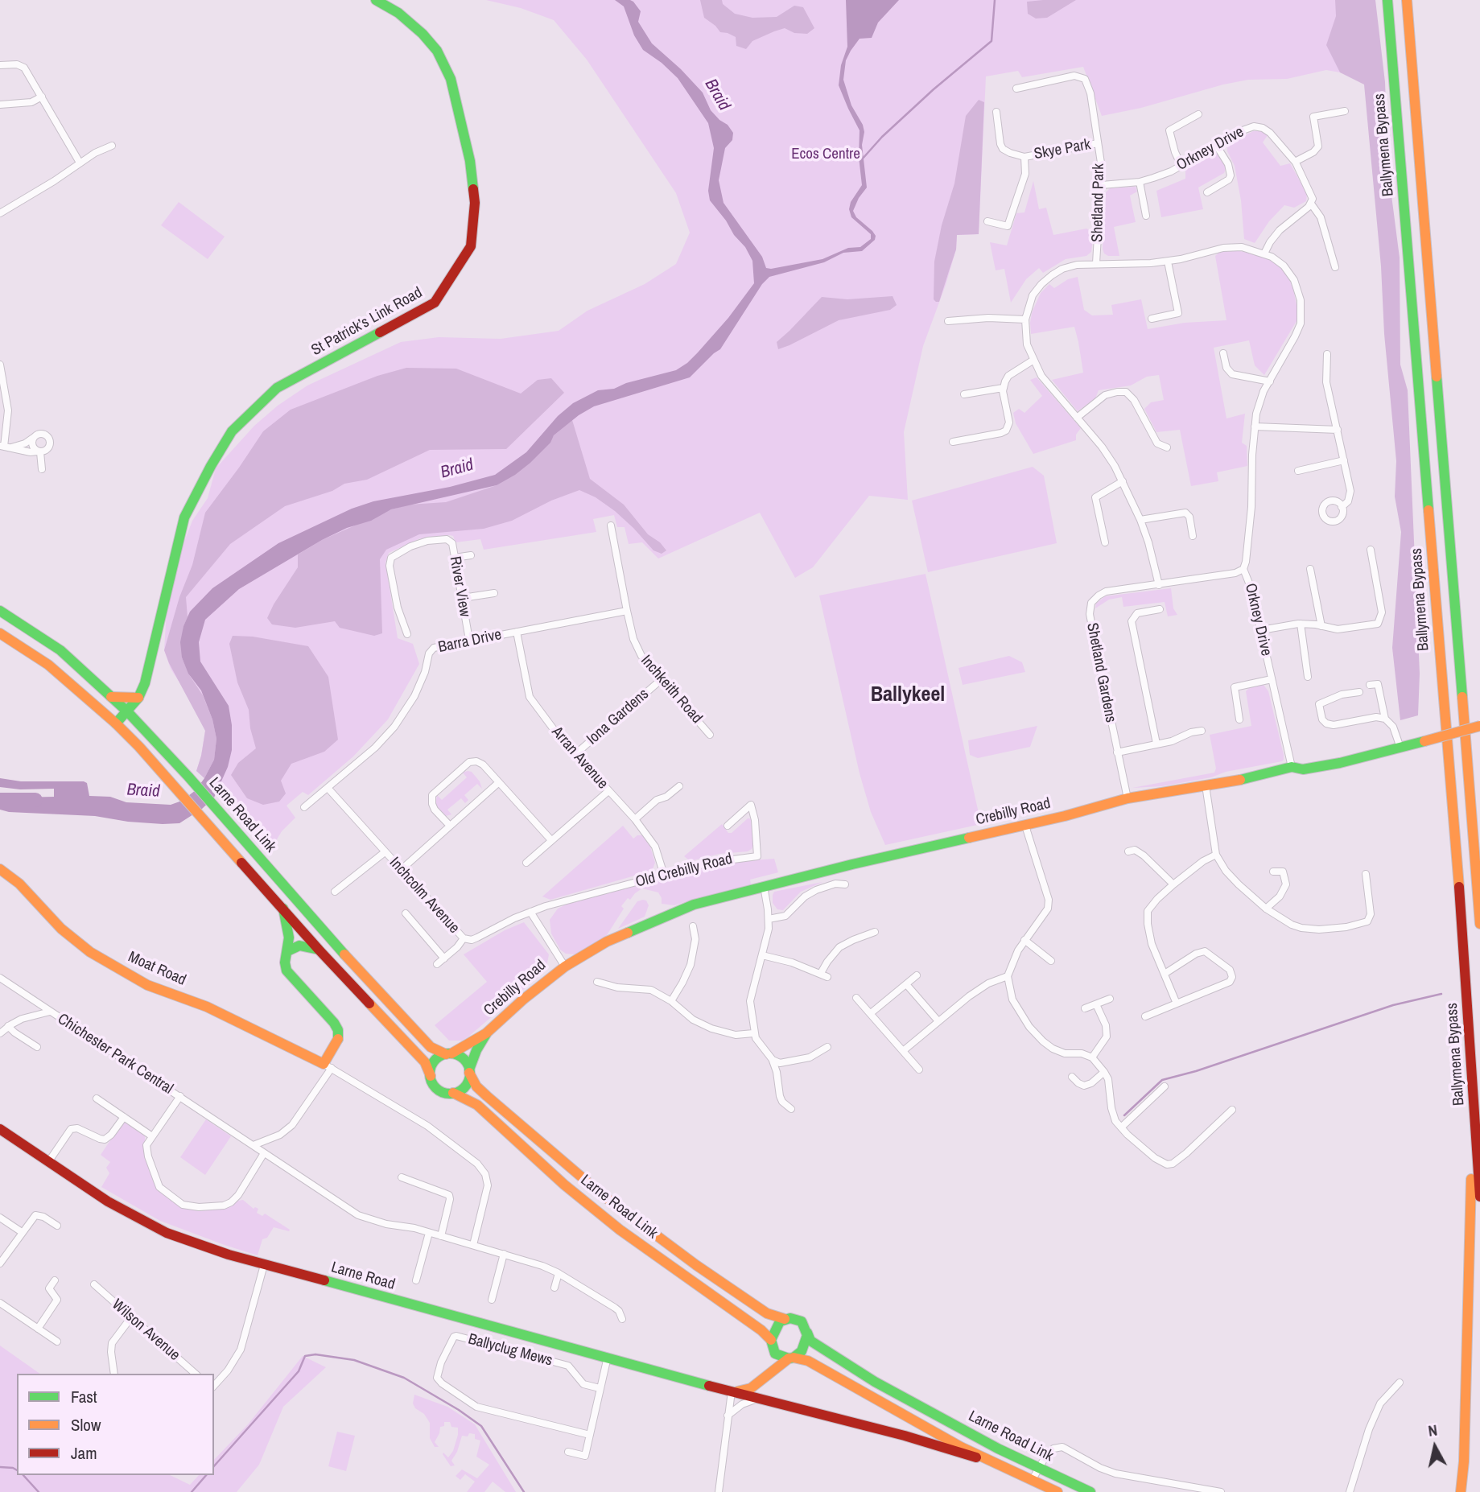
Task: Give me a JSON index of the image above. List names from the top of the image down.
{
  "streets": {
    "main road": [
      "Ballymena Bypass",
      "St Patrick’s Link Road",
      "Crebilly Road",
      "Larne Road Link",
      "Moat Road",
      "Larne Road"
    ],
    "street": [
      "Orkney Drive",
      "Skye Park",
      "Shetland Park",
      "River View",
      "Barra Drive",
      "Shetland Gardens",
      "Inchkeith Road",
      "Iona Gardens",
      "Arran Avenue",
      "Old Crebilly Road",
      "Inchcolm Avenue",
      "Chichester Park Central",
      "Wilson Avenue",
      "Ballyclug Mews"
    ]
  },
  "crossings": [
    ["Orkney Drive", "Shetland Park"],
    ["Orkney Drive", "Shetland Gardens"],
    ["Orkney Drive", "Crebilly Road"],
    ["Skye Park", "Shetland Park"],
    ["River View", "Barra Drive"],
    ["Barra Drive", "Inchkeith Road"],
    ["Barra Drive", "Arran Avenue"],
    ["Barra Drive", "Inchcolm Avenue"],
    ["Shetland Gardens", "Crebilly Road"],
    ["Inchkeith Road", "Iona Gardens"],
    ["Iona Gardens", "Arran Avenue"],
    ["Arran Avenue", "Old Crebilly Road"],
    ["Crebilly Road", "Larne Road Link"],
    ["Crebilly Road", "Old Crebilly Road"],
    ["Larne Road Link", "Larne Road"]
  ],
  "districts": ["Ballykeel"],
  "water": ["Braid"],
  "parks": ["Ecos Centre"],
  "legend": ["Fast", "Slow", "Jam"],
  "north": "top"
}
